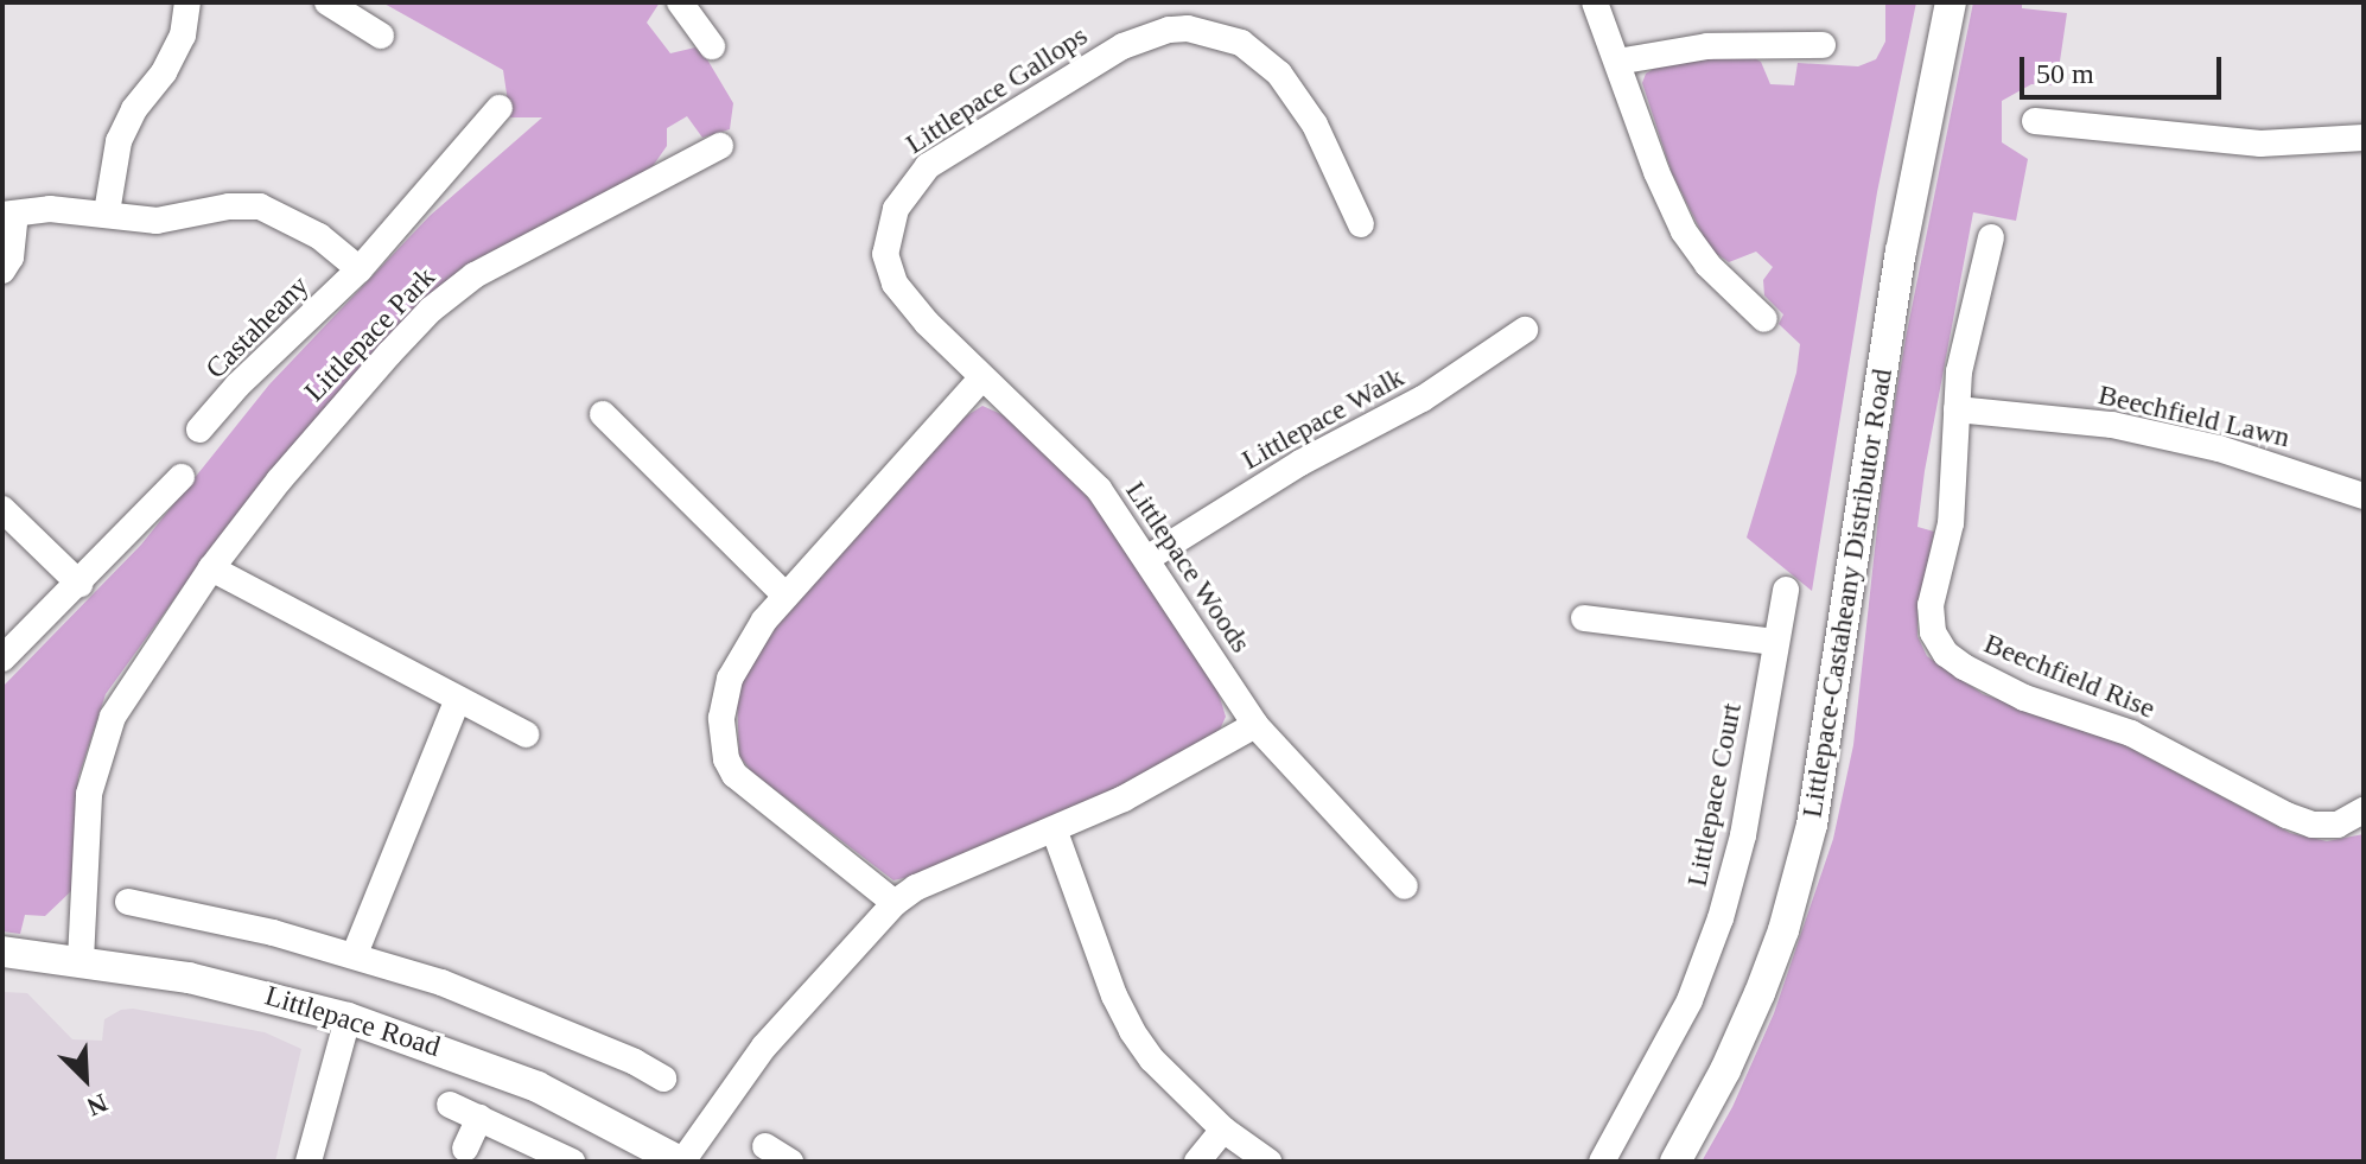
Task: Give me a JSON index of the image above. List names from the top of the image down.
{
  "streets": {
    "street": [
      "Littlepace Gallops",
      "Castaheany",
      "Littlepace Park",
      "Beechfield Lawn",
      "Littlepace Walk",
      "Littlepace Woods",
      "Littlepace-Castaheany Distributor Road",
      "Beechfield Rise",
      "Littlepace Court",
      "Littlepace Road"
    ]
  },
  "crossings": [
    ["Littlepace Gallops", "Littlepace Woods"],
    ["Littlepace Park", "Littlepace Road"],
    ["Beechfield Lawn", "Beechfield Rise"],
    ["Littlepace Walk", "Littlepace Woods"]
  ],
  "scale_bar": "50 m",
  "north": "bottom right"
}
